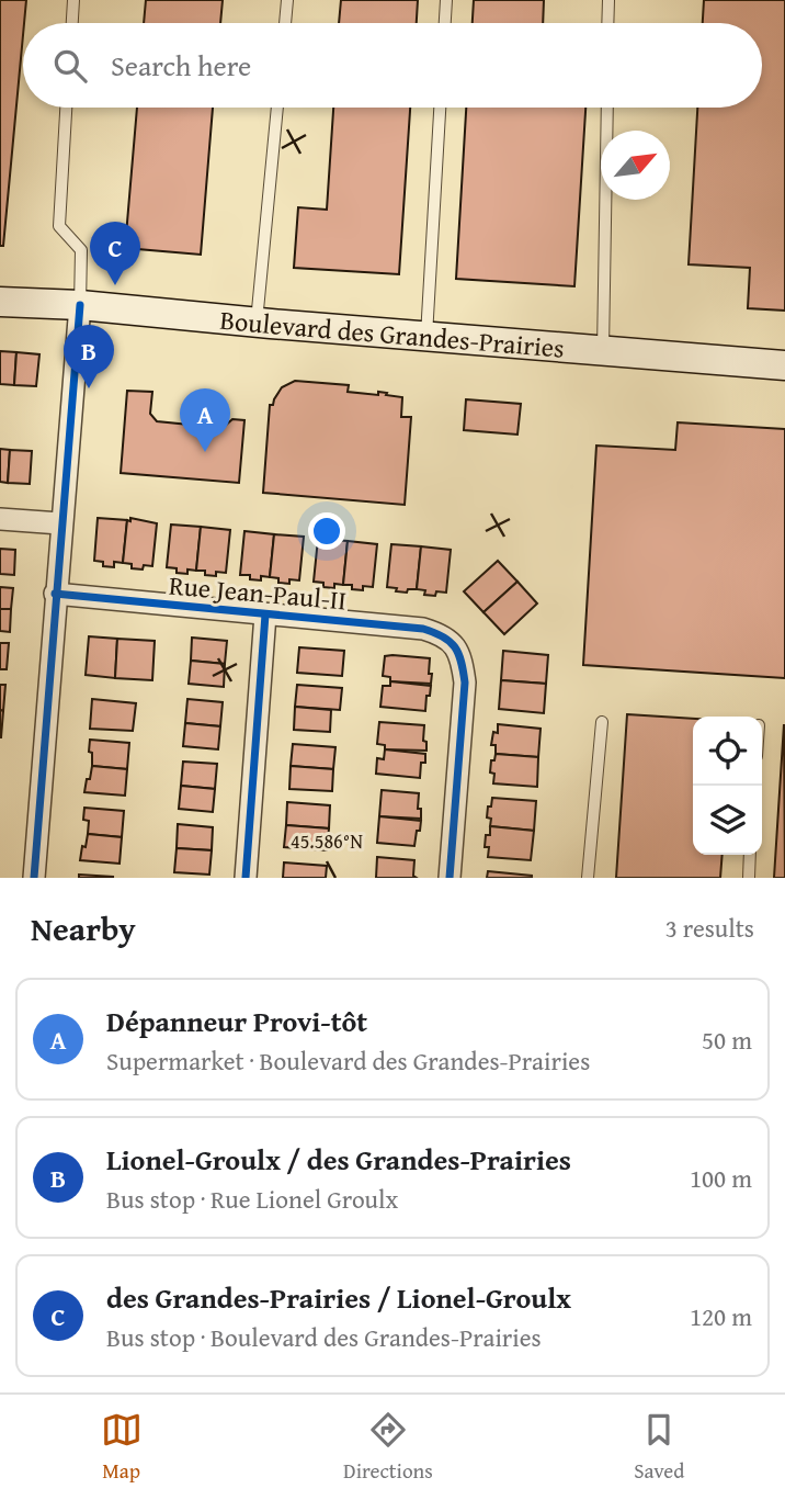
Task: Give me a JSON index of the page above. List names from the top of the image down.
{
  "streets": {
    "main road": ["Boulevard des Grandes-Prairies"],
    "street": ["Rue Jean-Paul-II"]
  },
  "north": "top right",
  "page": {
    "search": "Search here",
    "pins": ["C", "B", "A"],
    "heading": ["Nearby", "3 results"],
    "list": [
      {
        "mark": "A",
        "name": "Dépanneur Provi-tôt",
        "note": "Supermarket · Boulevard des Grandes-Prairies",
        "value": "50 m"
      },
      {
        "mark": "B",
        "name": "Lionel-Groulx / des Grandes-Prairies",
        "note": "Bus stop · Rue Lionel Groulx",
        "value": "100 m"
      },
      {
        "mark": "C",
        "name": "des Grandes-Prairies / Lionel-Groulx",
        "note": "Bus stop · Boulevard des Grandes-Prairies",
        "value": "120 m"
      }
    ],
    "nav": ["Map", "Directions", "Saved"]
  },
  "coordinates": ["45.586°N"]
}
